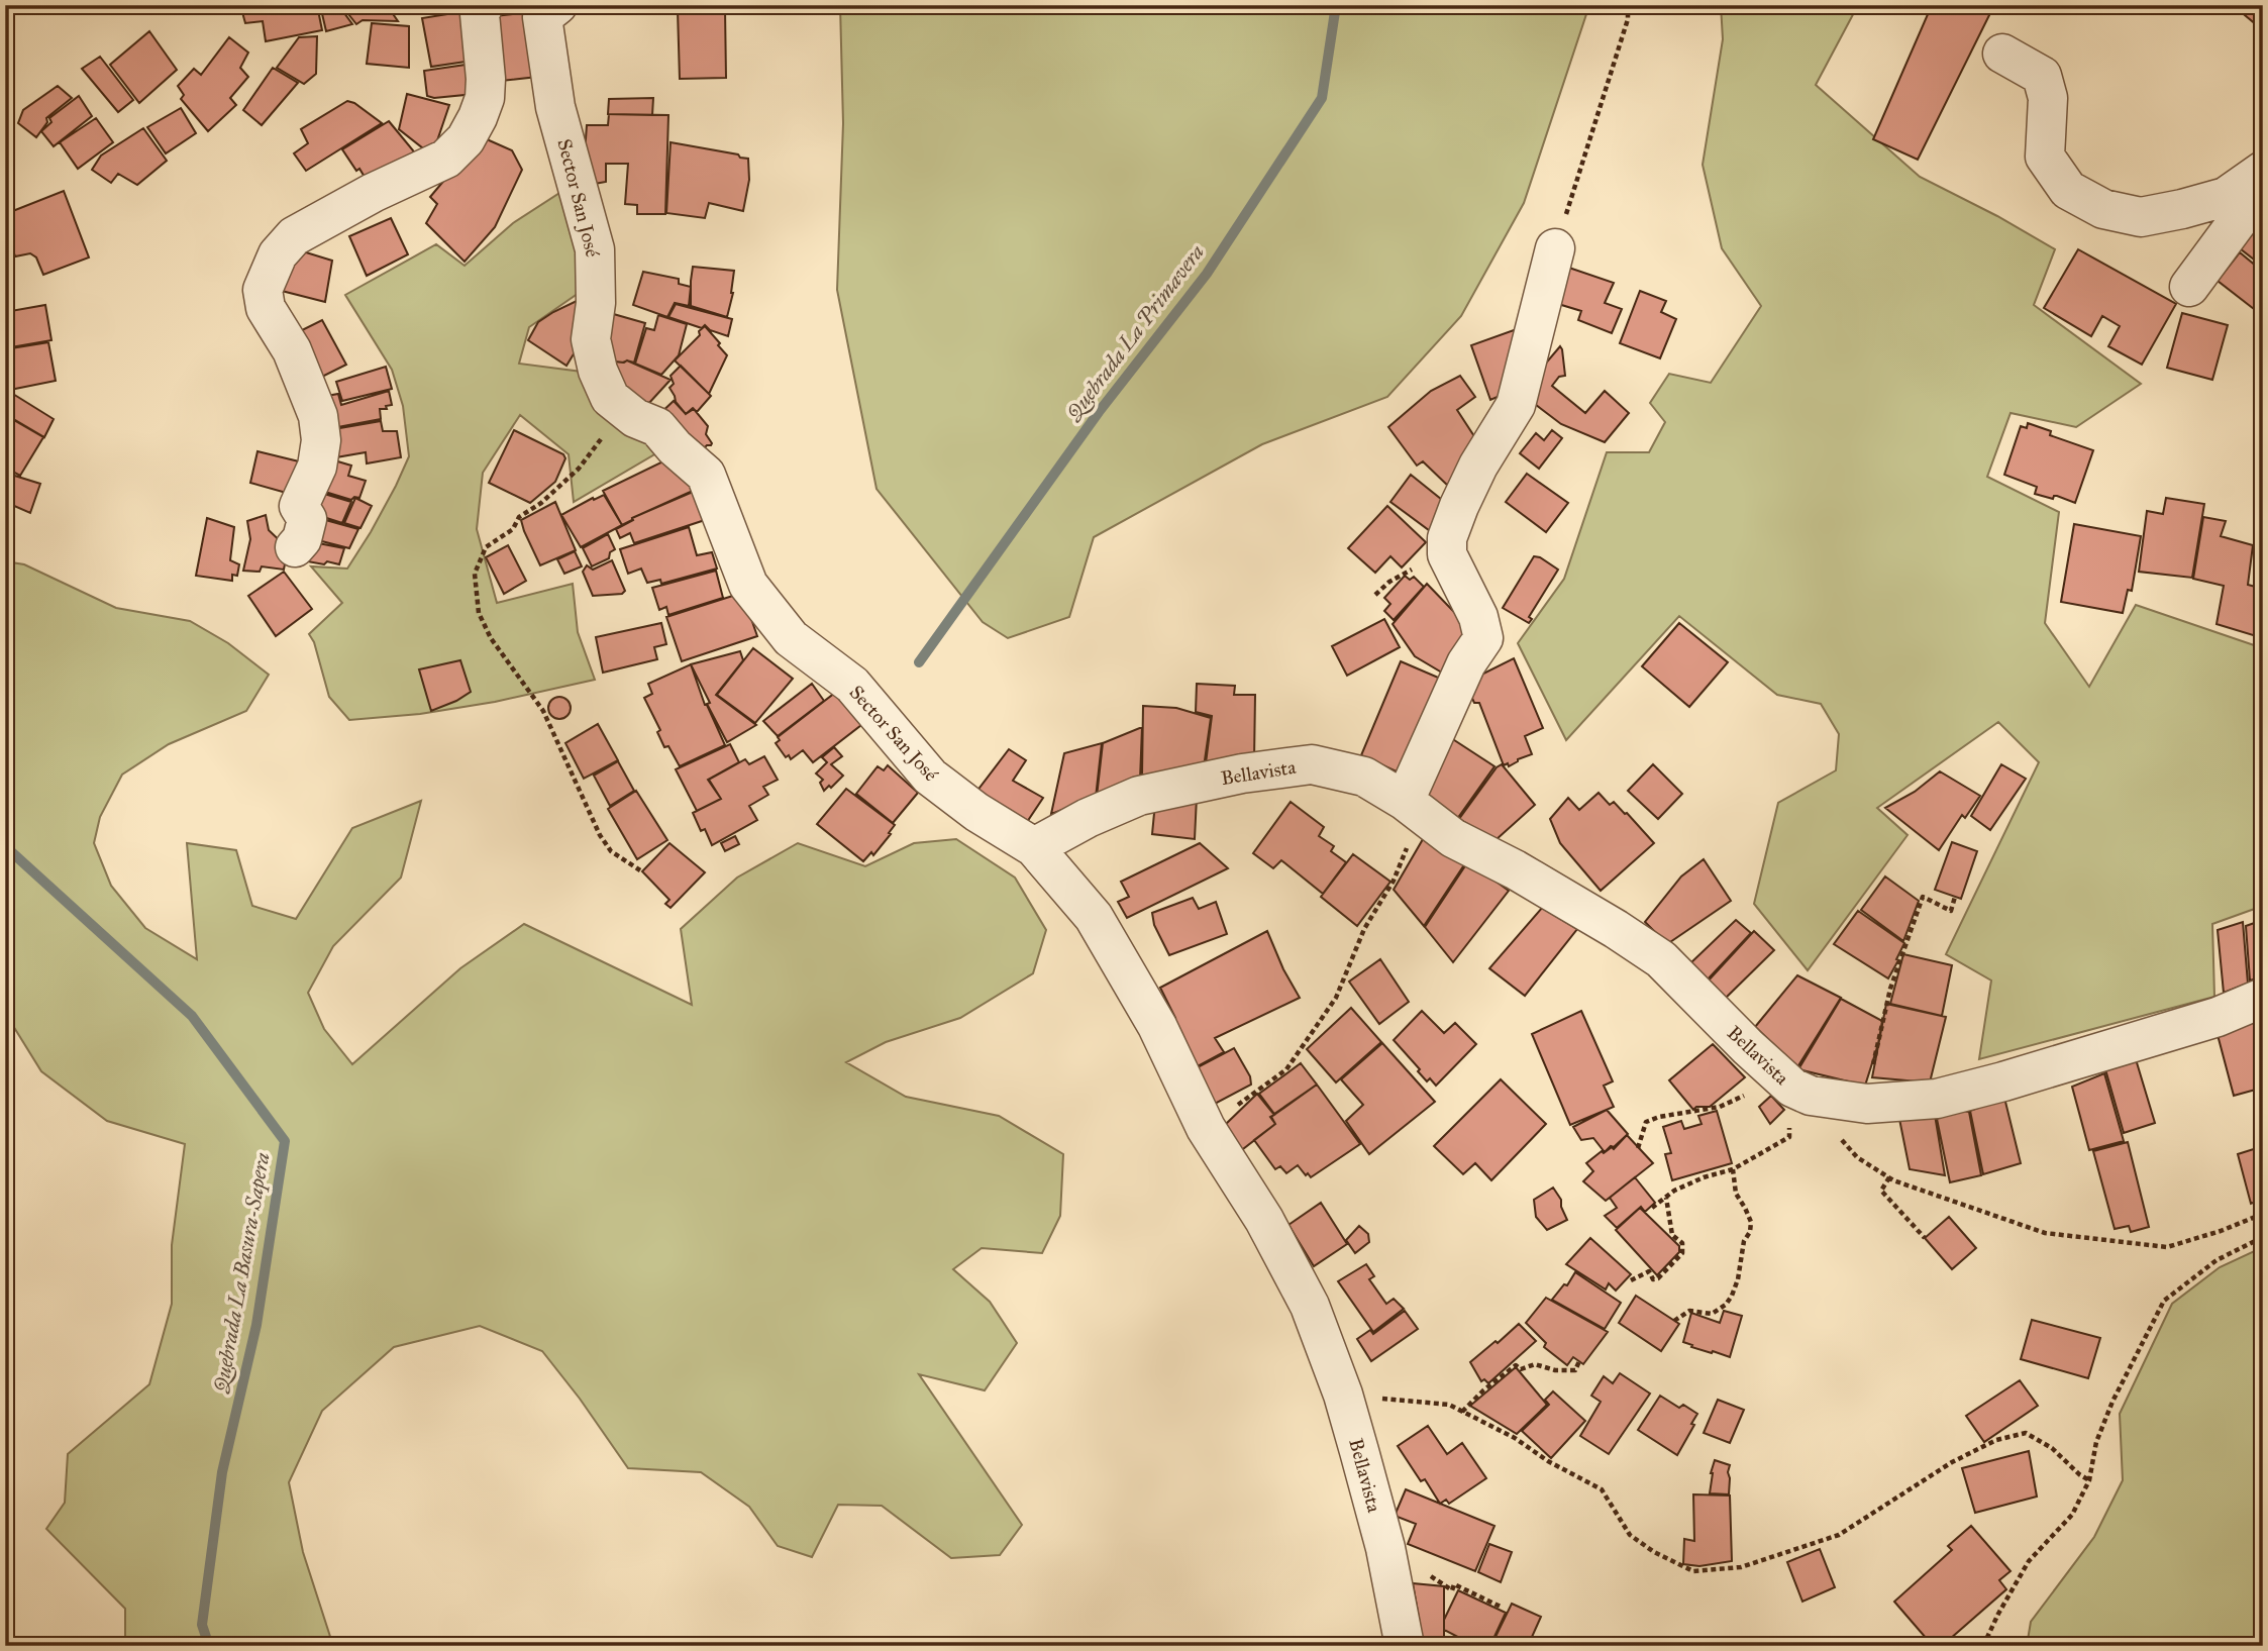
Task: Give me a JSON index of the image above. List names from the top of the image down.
{
  "streets": {
    "street": ["Sector San José", "Bellavista"]
  },
  "crossings": [
    ["Sector San José", "Bellavista"]
  ],
  "water": ["Quebrada La Primavera", "Quebrada La Basura-Sapera"]
}
